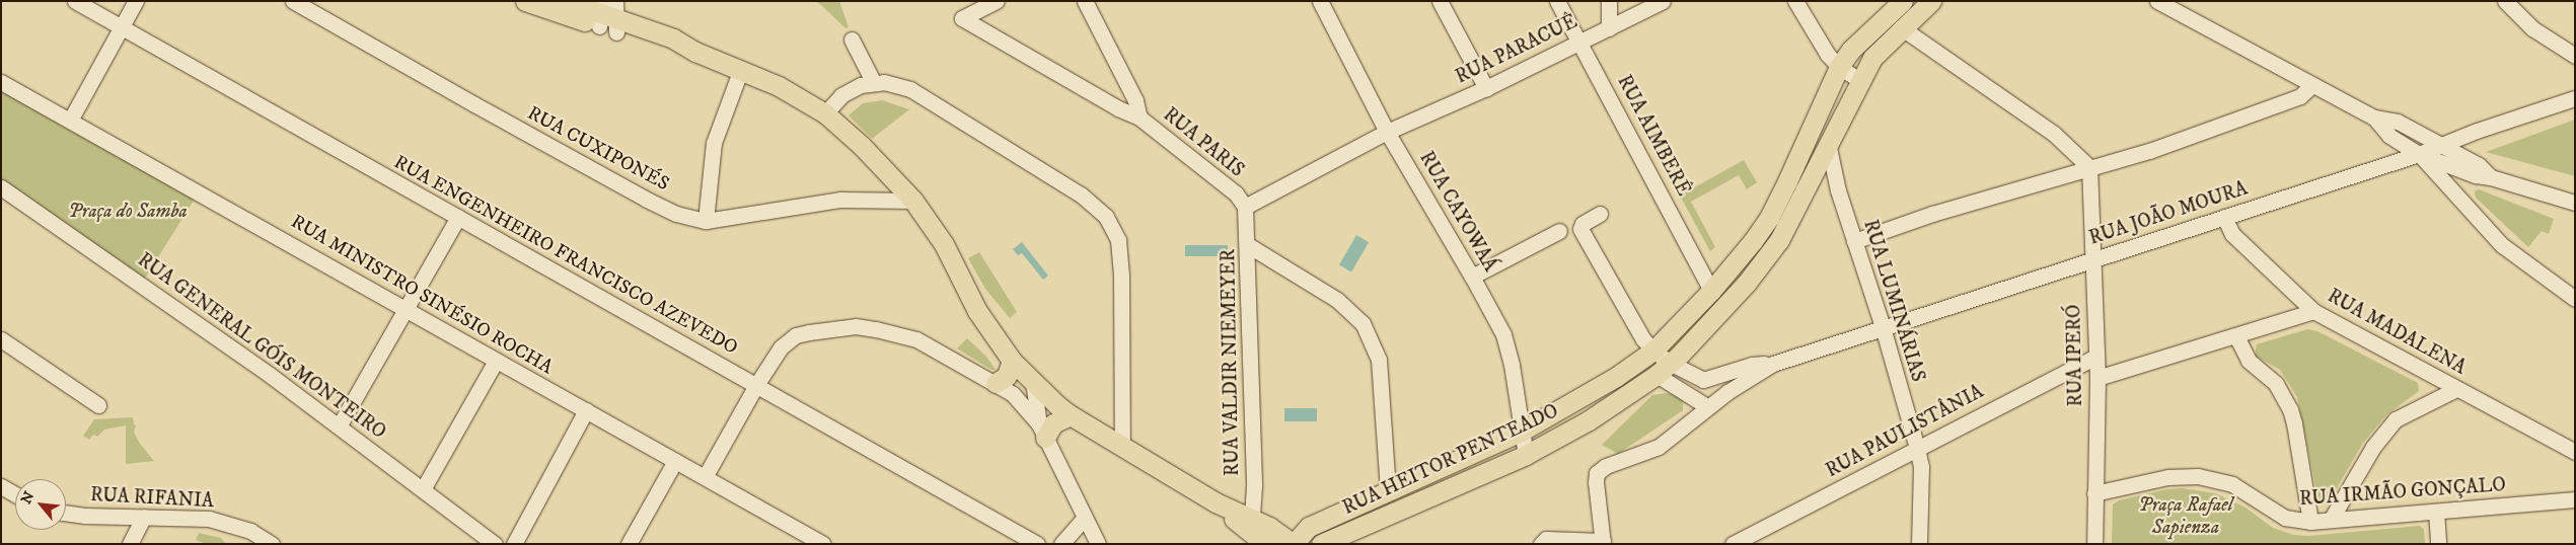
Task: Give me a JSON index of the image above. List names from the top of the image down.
{
  "streets": {
    "main road": ["RUA HEITOR PENTEADO"],
    "street": [
      "RUA PARACUÊ",
      "RUA AIMBERÊ",
      "RUA PARIS",
      "RUA CUXIPONÉS",
      "RUA CAYOWAÁ",
      "RUA JOÃO MOURA",
      "RUA ENGENHEIRO FRANCISCO AZEVEDO",
      "RUA MINISTRO SINÉSIO ROCHA",
      "RUA LUMINÁRIAS",
      "RUA MADALENA",
      "RUA GENERAL GÓIS MONTEIRO",
      "RUA IPERÓ",
      "RUA VALDIR NIEMEYER",
      "RUA PAULISTÂNIA",
      "RUA IRMÃO GONÇALO",
      "RUA RIFANIA"
    ]
  },
  "crossings": [
    ["RUA PARACUÊ", "RUA AIMBERÊ"],
    ["RUA PARACUÊ", "RUA PARIS"],
    ["RUA PARACUÊ", "RUA CAYOWAÁ"],
    ["RUA PARACUÊ", "RUA VALDIR NIEMEYER"],
    ["RUA AIMBERÊ", "RUA HEITOR PENTEADO"],
    ["RUA PARIS", "RUA VALDIR NIEMEYER"],
    ["RUA CAYOWAÁ", "RUA HEITOR PENTEADO"],
    ["RUA JOÃO MOURA", "RUA LUMINÁRIAS"],
    ["RUA JOÃO MOURA", "RUA MADALENA"],
    ["RUA JOÃO MOURA", "RUA IPERÓ"],
    ["RUA JOÃO MOURA", "RUA HEITOR PENTEADO"],
    ["RUA LUMINÁRIAS", "RUA PAULISTÂNIA"],
    ["RUA LUMINÁRIAS", "RUA HEITOR PENTEADO"],
    ["RUA IPERÓ", "RUA PAULISTÂNIA"],
    ["RUA IPERÓ", "RUA IRMÃO GONÇALO"]
  ],
  "parks": ["Praça do Samba", "Praça Rafael Sapienza"],
  "north": "top left"
}
